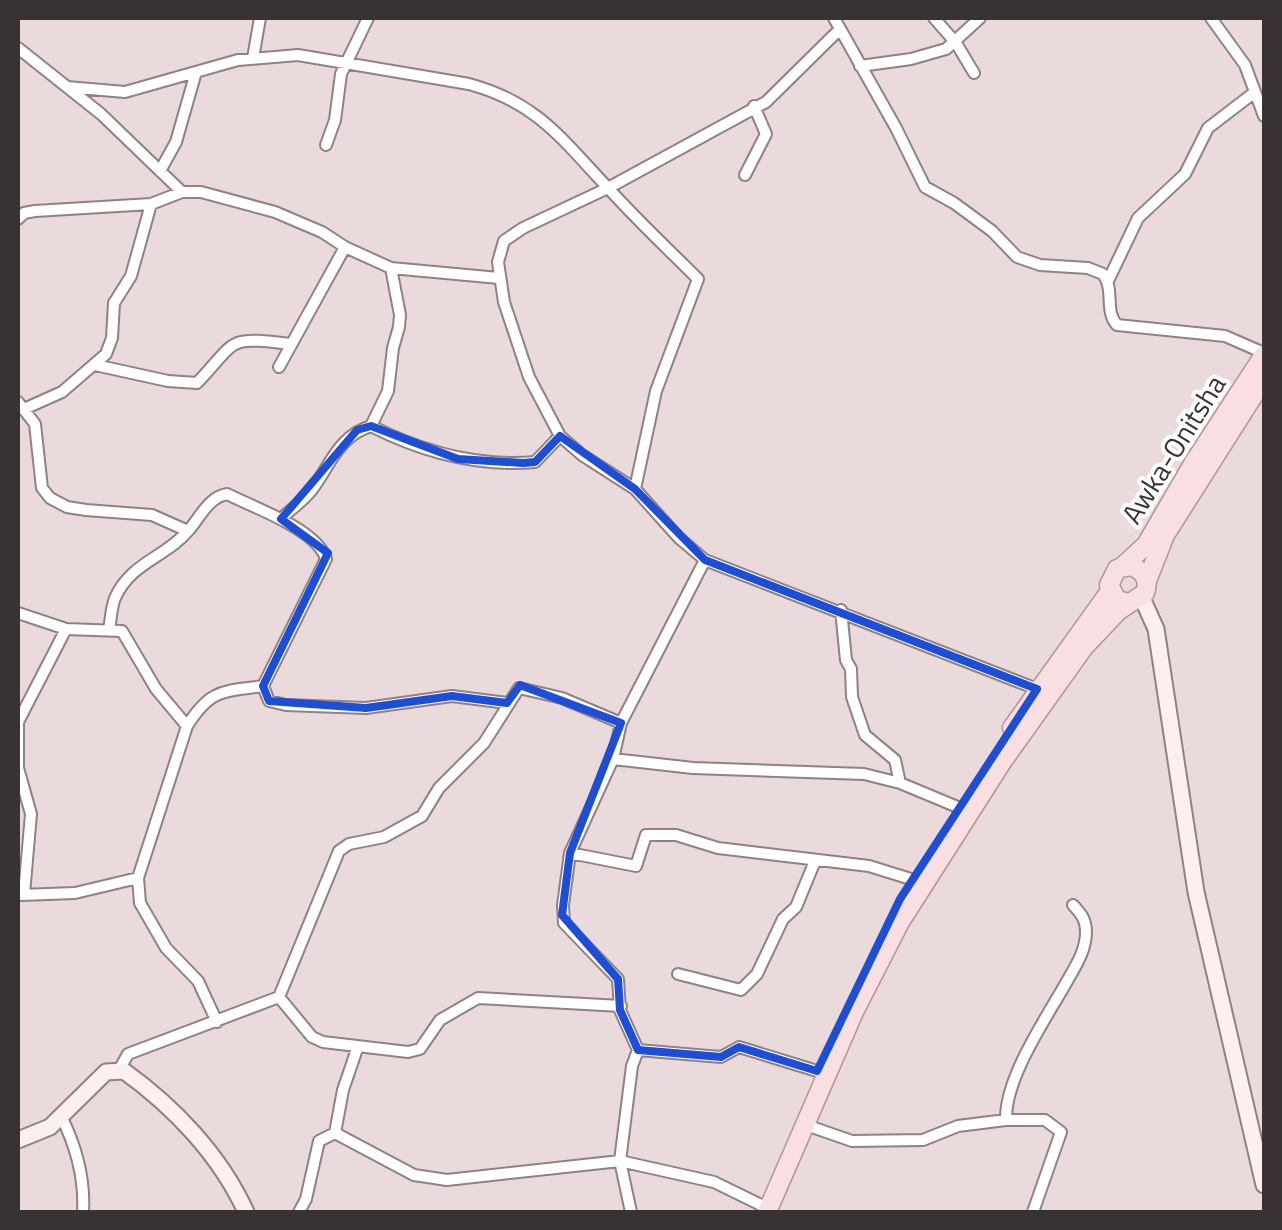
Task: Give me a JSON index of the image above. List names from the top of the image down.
{
  "streets": {
    "main road": ["Awka-Onitsha"]
  }
}
